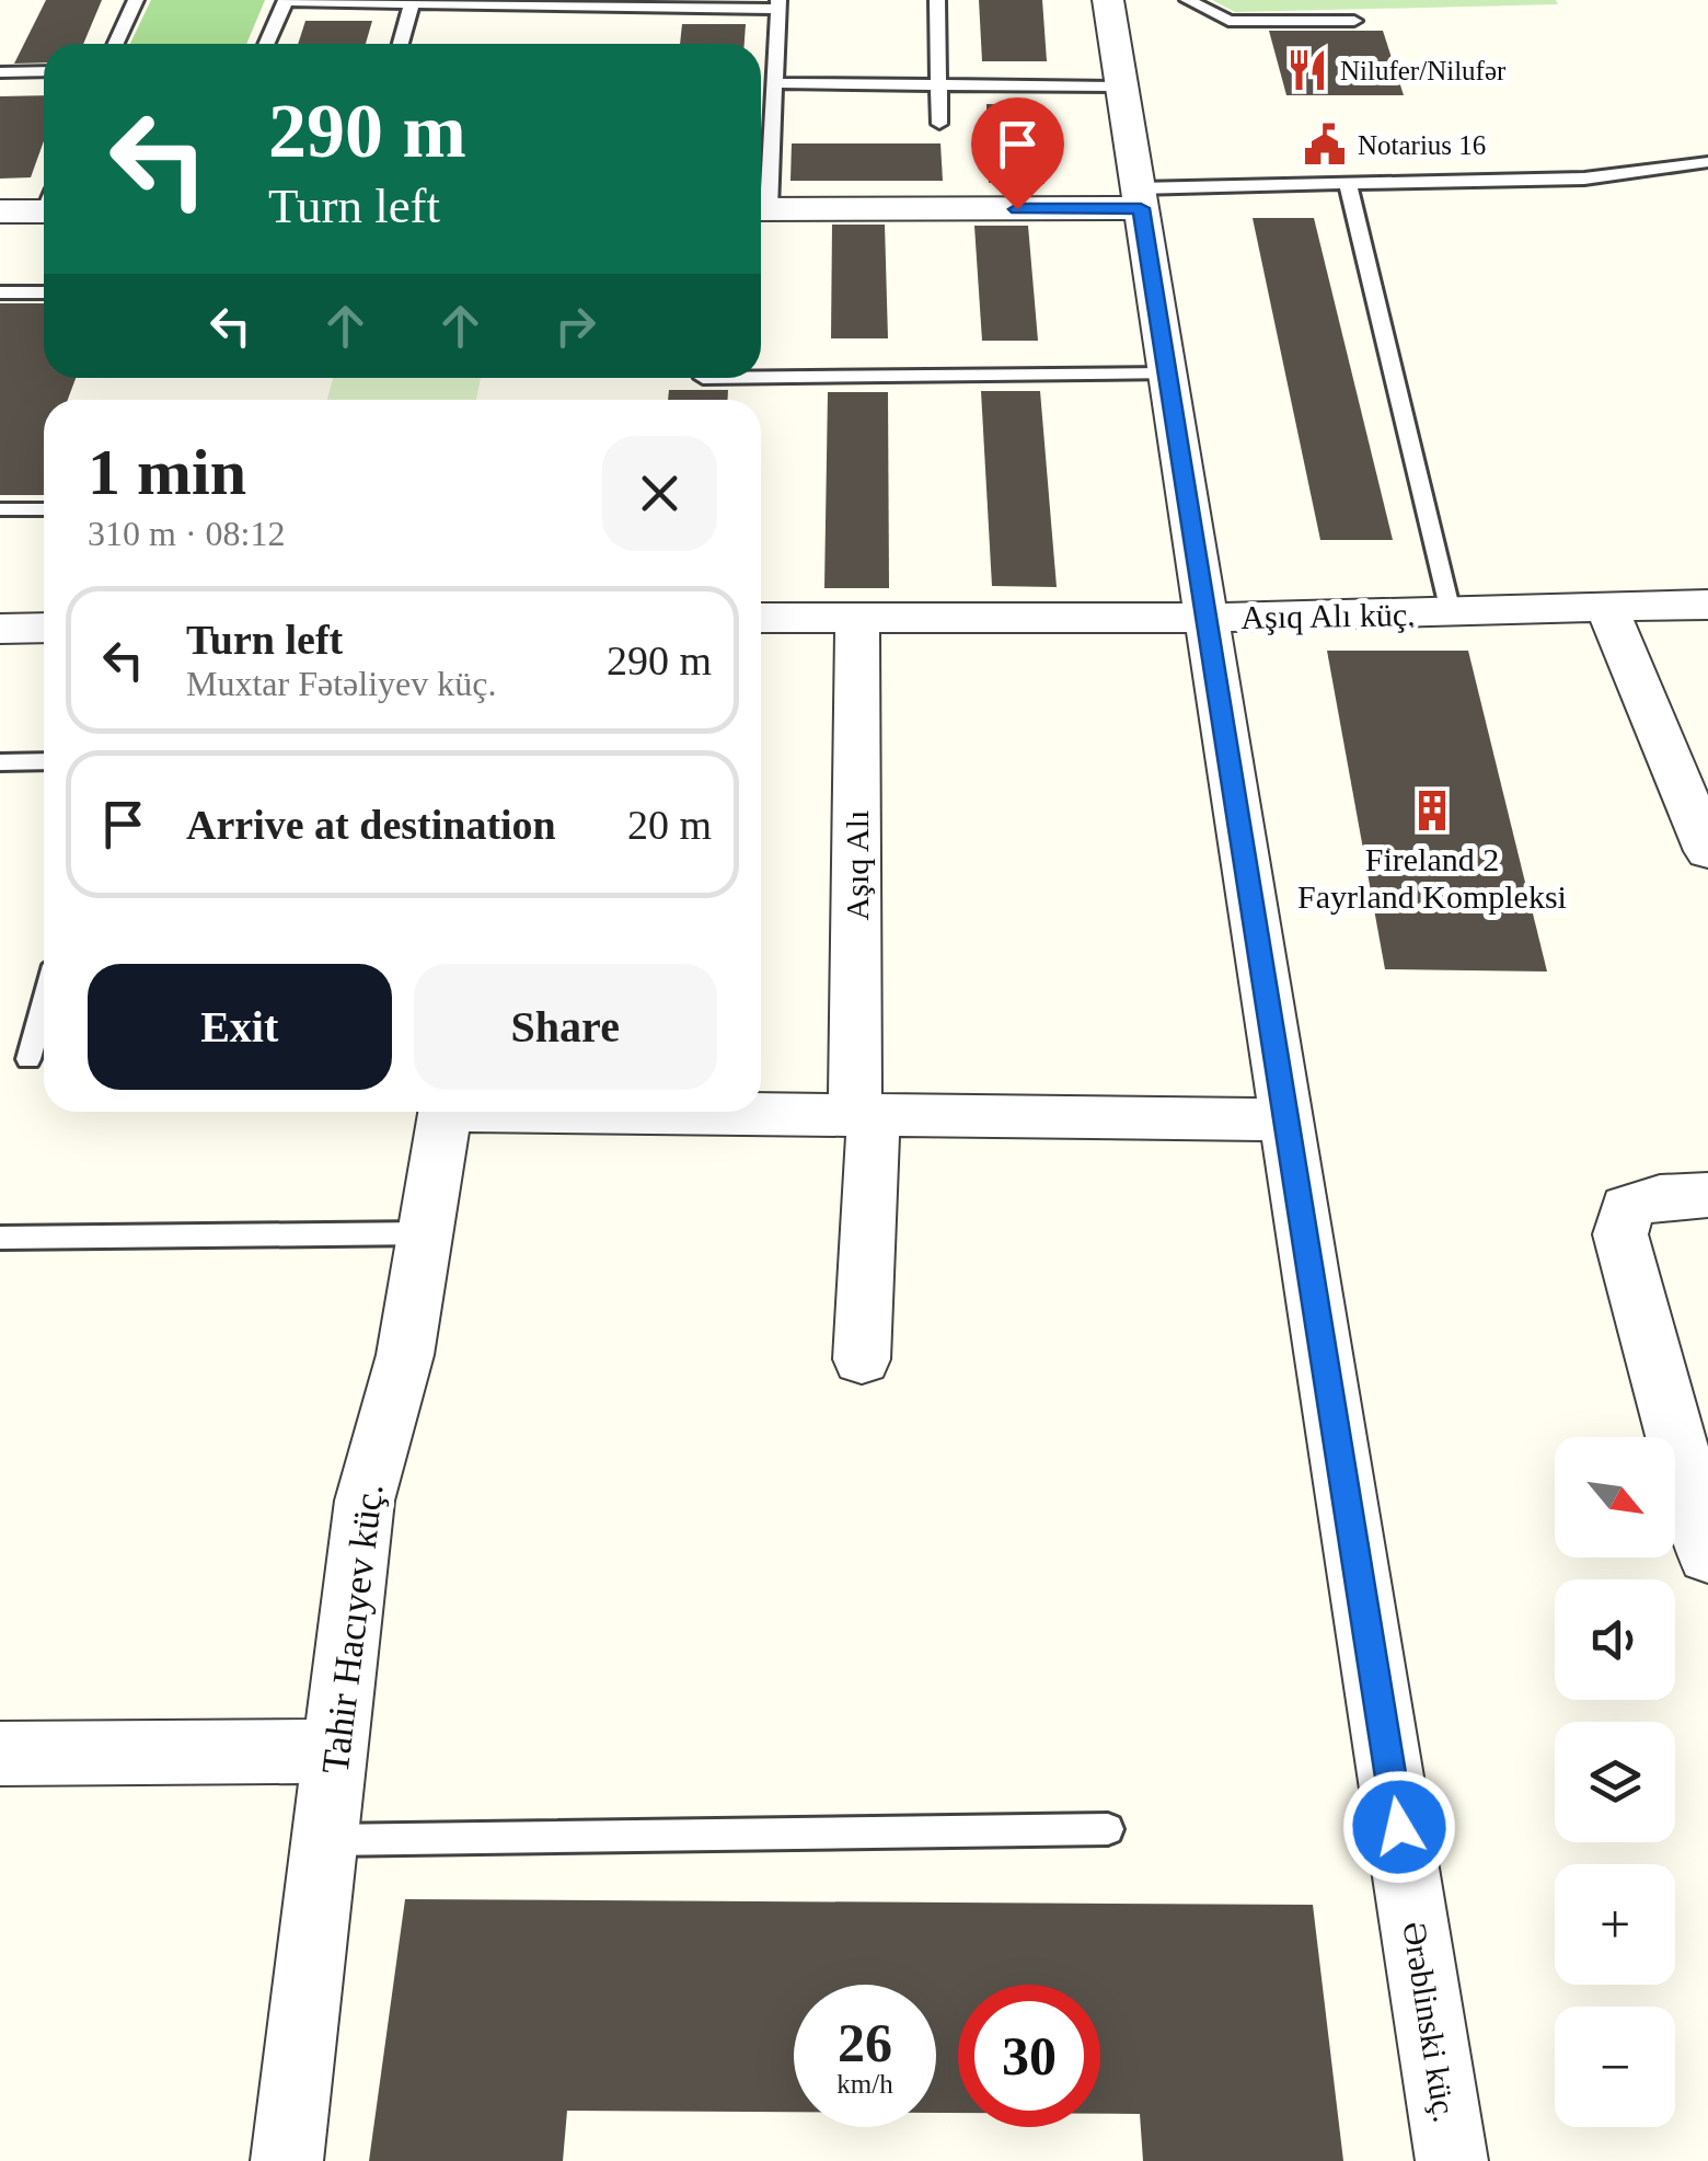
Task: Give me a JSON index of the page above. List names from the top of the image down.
{
  "streets": {
    "street": [
      "Aşıq Alı küç.",
      "Aşıq Alı",
      "Tahir Hacıyev küç.",
      "Ərəblinski küç."
    ]
  },
  "crossings": [
    ["Aşıq Alı küç.", "Aşıq Alı"],
    ["Aşıq Alı küç.", "Ərəblinski küç."]
  ],
  "places": {
    "restaurant": ["Nilufer/Nilufər"],
    "public building": ["Notarius 16"],
    "building": ["Fireland 2 Fayrland Kompleksi"]
  },
  "north": "bottom right",
  "page": {
    "turn": ["290 m", "Turn left"],
    "heading": ["1 min", "310 m · 08:12"],
    "list": [
      {
        "name": "Turn left",
        "note": "Muxtar Fətəliyev küç.",
        "value": "290 m"
      },
      {
        "name": "Arrive at destination",
        "value": "20 m"
      }
    ],
    "buttons": ["Exit", "Share"],
    "map_buttons": ["+", "−"],
    "speed": "26 km/h",
    "limit": "30"
  }
}
